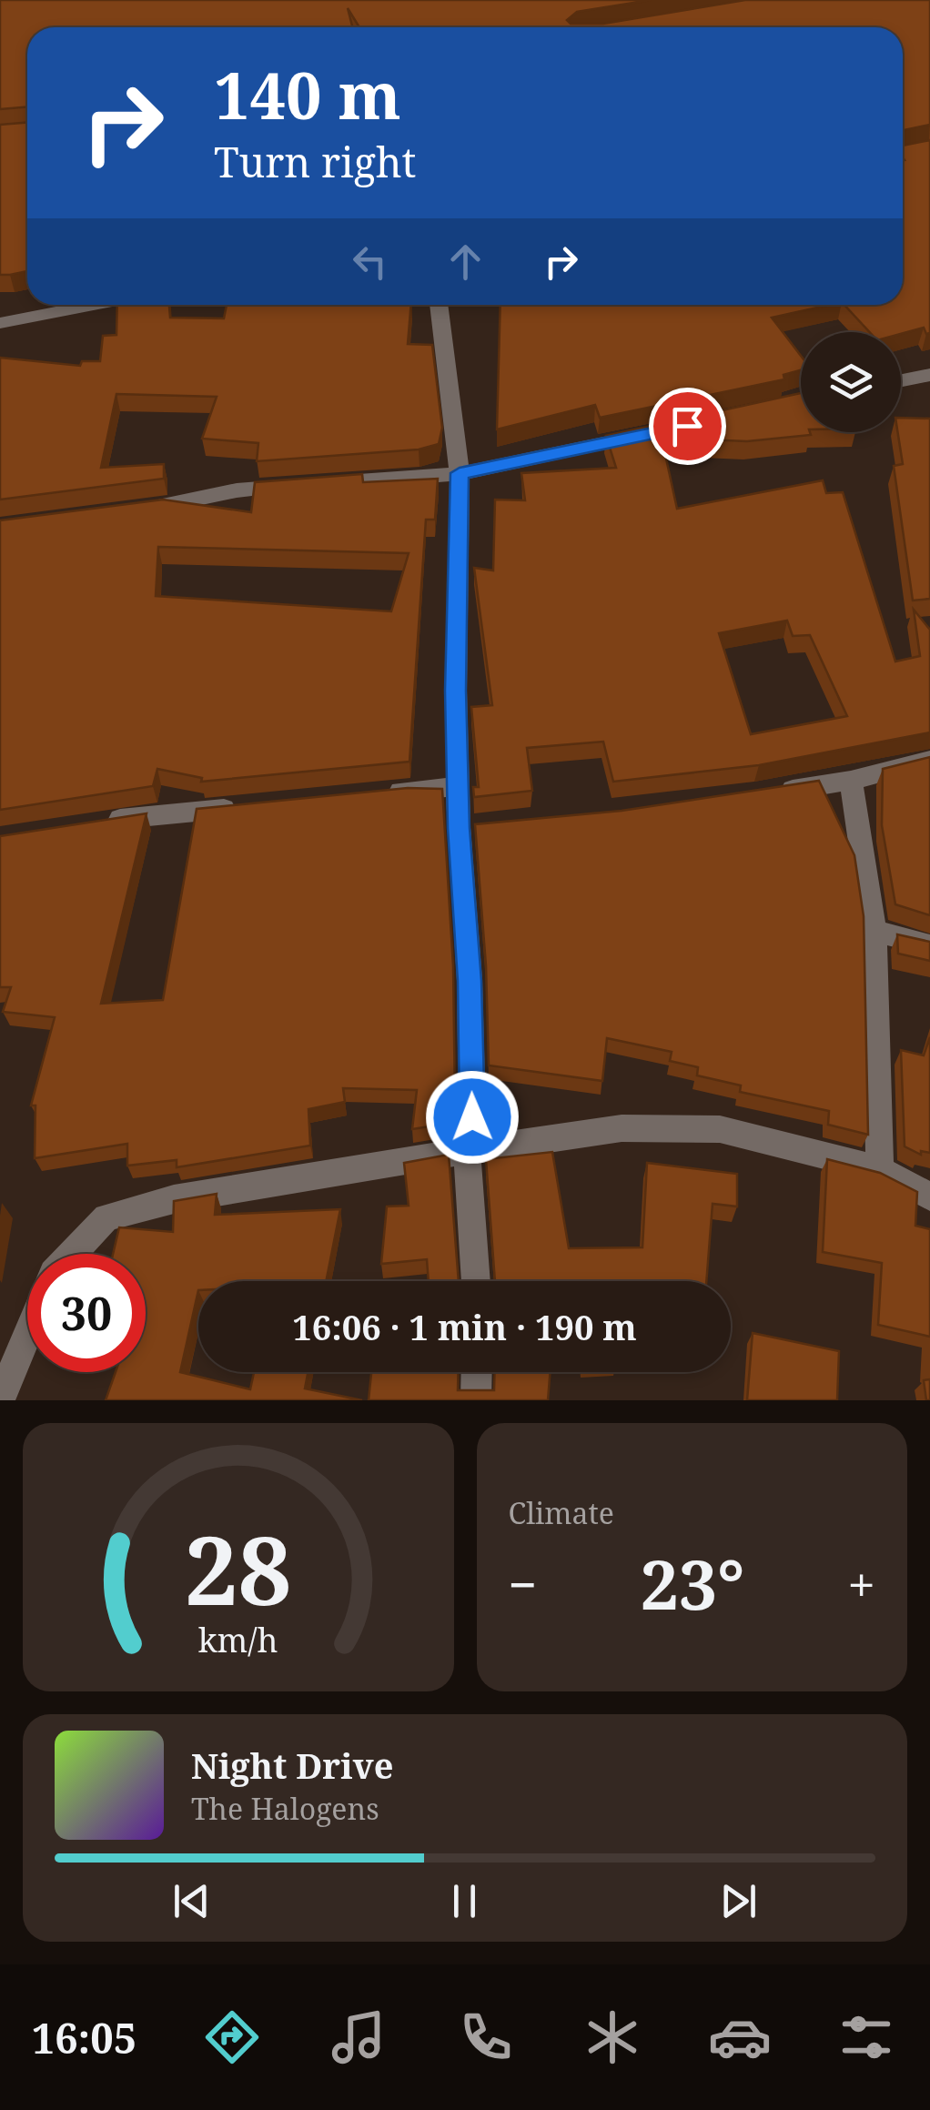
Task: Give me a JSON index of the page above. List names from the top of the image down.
{
  "page": {
    "turn": ["140 m", "Turn right"],
    "limit": "30",
    "trip": "16:06 · 1 min · 190 m",
    "tile": "Climate",
    "heat": ["−", "23°", "+"],
    "song": ["Night Drive", "The Halogens"],
    "tabs": "16:05",
    "gauge": ["28", "km/h"]
  }
}
